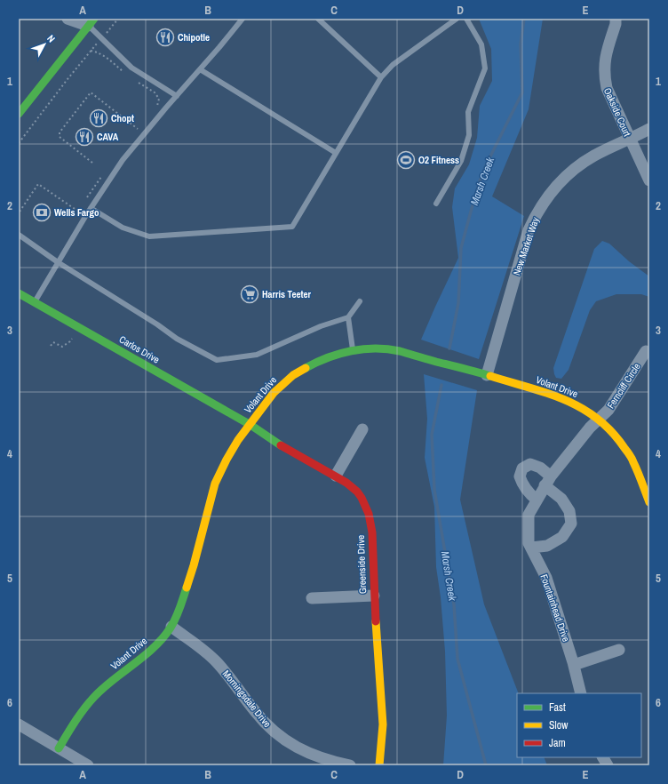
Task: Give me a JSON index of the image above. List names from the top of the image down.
{
  "streets": {
    "street": [
      "Oakside Court",
      "New Market Way",
      "Carlos Drive",
      "Ferncliff Circle",
      "Volant Drive",
      "Greenside Drive",
      "Fountainhead Drive",
      "Morningsdale Drive"
    ]
  },
  "crossings": [
    ["Oakside Court", "New Market Way"],
    ["New Market Way", "Volant Drive"],
    ["Carlos Drive", "Volant Drive"],
    ["Carlos Drive", "Greenside Drive"],
    ["Ferncliff Circle", "Volant Drive"],
    ["Ferncliff Circle", "Fountainhead Drive"],
    ["Volant Drive", "Greenside Drive"],
    ["Volant Drive", "Fountainhead Drive"],
    ["Volant Drive", "Morningsdale Drive"]
  ],
  "water": ["Marsh Creek"],
  "places": {
    "restaurant": ["Chipotle", "Chopt", "CAVA"],
    "sports": ["O2 Fitness"],
    "bank": ["Wells Fargo"],
    "supermarket": ["Harris Teeter"]
  },
  "legend": ["Fast", "Slow", "Jam"],
  "north": "top right",
  "grid": {
    "columns": [
      "A",
      "B",
      "C",
      "D",
      "E"
    ],
    "rows": [
      "1",
      "2",
      "3",
      "4",
      "5",
      "6"
    ]
  }
}
